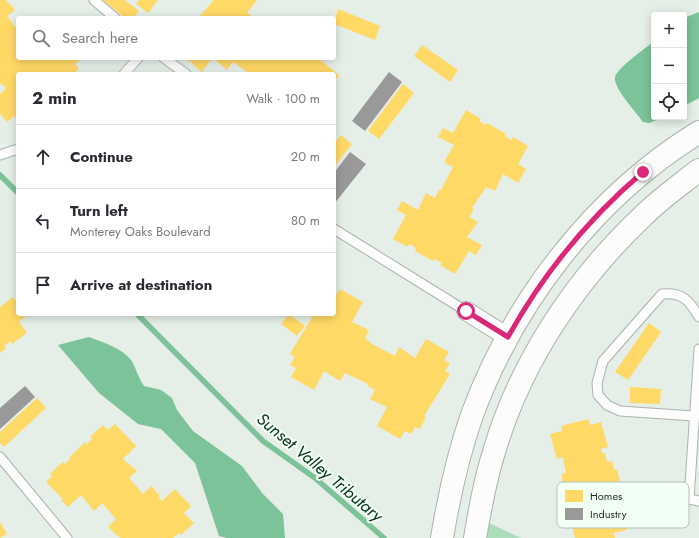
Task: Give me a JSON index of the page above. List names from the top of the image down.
{
  "water": ["Sunset Valley Tributary"],
  "legend": ["Homes", "Industry"],
  "page": {
    "map_buttons": ["+", "−"],
    "search": "Search here",
    "heading": ["2 min", "Walk · 100 m"],
    "list": [
      ["Continue", "20 m"],
      ["Turn left", "Monterey Oaks Boulevard", "80 m"],
      "Arrive at destination"
    ]
  }
}
